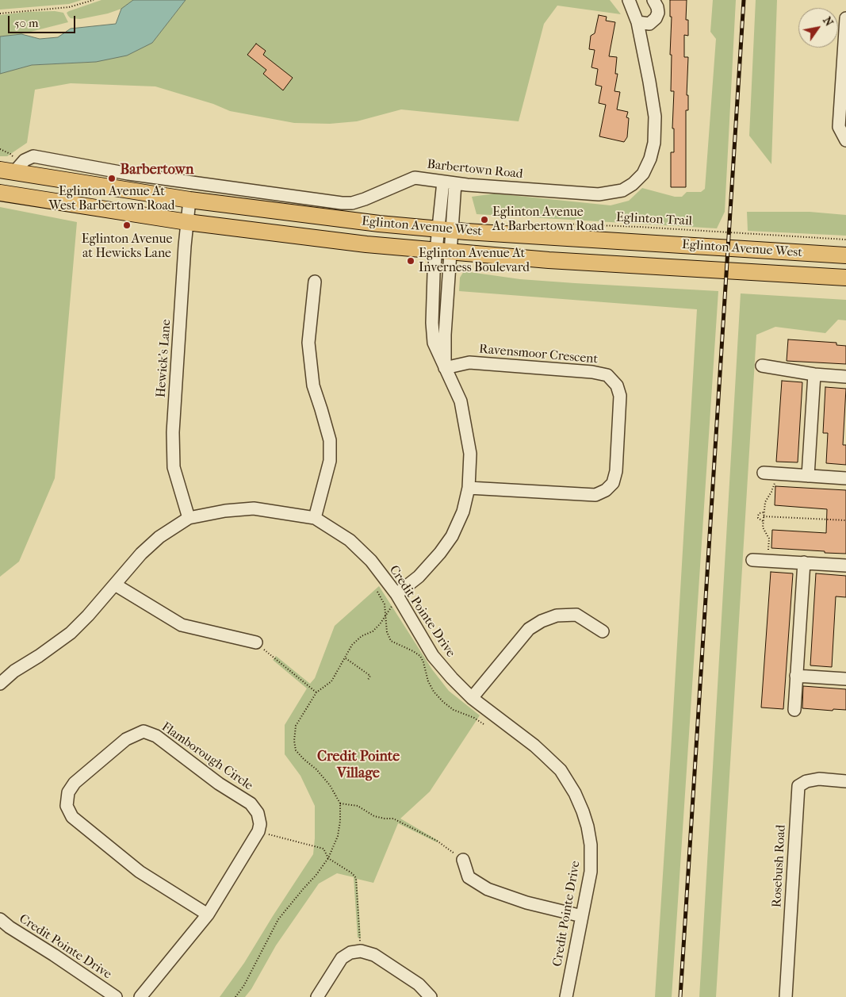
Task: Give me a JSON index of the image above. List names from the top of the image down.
{
  "streets": {
    "main road": ["Eglinton Avenue West"],
    "street": [
      "Barbertown Road",
      "Ravensmoor Crescent",
      "Hewick's Lane",
      "Credit Pointe Drive",
      "Flamborough Circle",
      "Rosebush Road"
    ],
    "path": ["Eglinton Trail"]
  },
  "crossings": [
    ["Barbertown Road", "Eglinton Avenue West"],
    ["Eglinton Avenue West", "Hewick's Lane"],
    ["Hewick's Lane", "Credit Pointe Drive"]
  ],
  "districts": ["Barbertown", "Credit Pointe Village"],
  "places": [
    "Eglinton Avenue At West Barbertown Road",
    "Eglinton Avenue At Barbertown Road",
    "Eglinton Avenue at Hewicks Lane",
    "Eglinton Avenue At Inverness Boulevard"
  ],
  "scale_bar": "50 m",
  "north": "top right"
}
